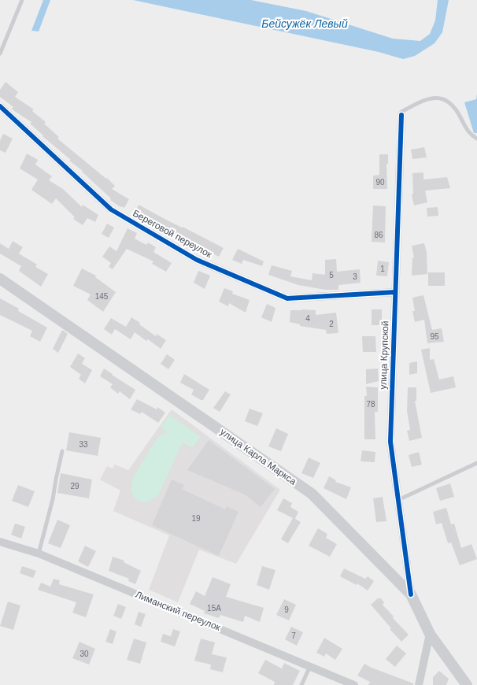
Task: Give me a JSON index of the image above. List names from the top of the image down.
{
  "streets": {
    "main road": ["улица Карла Маркса"],
    "street": ["Береговой переулок", "улица Крупской", "Лиманский переулок"]
  },
  "crossings": [
    ["Береговой переулок", "улица Крупской"],
    ["улица Крупской", "улица Карла Маркса"]
  ],
  "water": ["Бейсужёк Левый"],
  "house_numbers": [
    "90",
    "86",
    "1",
    "5",
    "3",
    "145",
    "4",
    "2",
    "95",
    "78",
    "33",
    "29",
    "19",
    "15А",
    "9",
    "7",
    "30"
  ]
}
